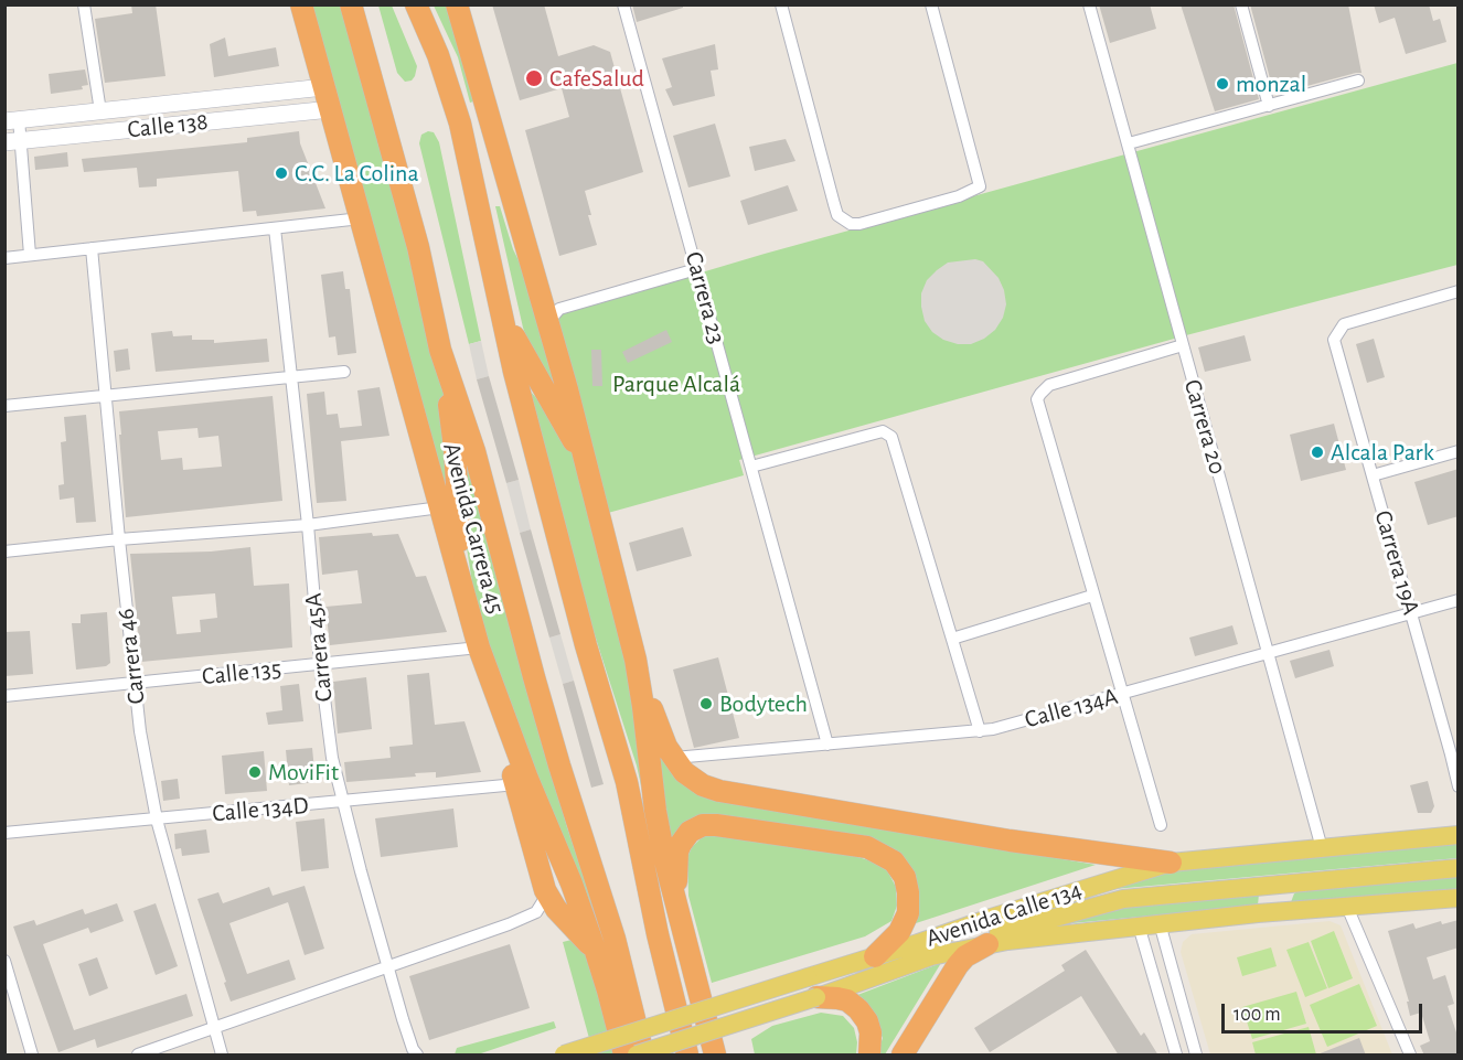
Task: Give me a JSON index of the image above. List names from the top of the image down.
{
  "streets": {
    "highway": ["Avenida Carrera 45"],
    "main road": ["Calle 138", "Avenida Calle 134"],
    "street": [
      "Carrera 23",
      "Carrera 20",
      "Carrera 19A",
      "Carrera 45A",
      "Carrera 46",
      "Calle 135",
      "Calle 134A",
      "Calle 134D"
    ]
  },
  "crossings": [
    ["Calle 138", "Avenida Carrera 45"],
    ["Carrera 23", "Calle 134A"],
    ["Carrera 20", "Calle 134A"],
    ["Carrera 20", "Avenida Calle 134"],
    ["Avenida Carrera 45", "Calle 135"],
    ["Carrera 19A", "Calle 134A"],
    ["Carrera 45A", "Calle 135"],
    ["Carrera 45A", "Calle 134D"],
    ["Carrera 46", "Calle 135"],
    ["Carrera 46", "Calle 134D"]
  ],
  "parks": ["Parque Alcalá"],
  "places": [
    "CafeSalud",
    "monzal",
    "C.C. La Colina",
    "Alcala Park",
    "Bodytech",
    "MoviFit"
  ],
  "scale_bar": "100 m"
}
